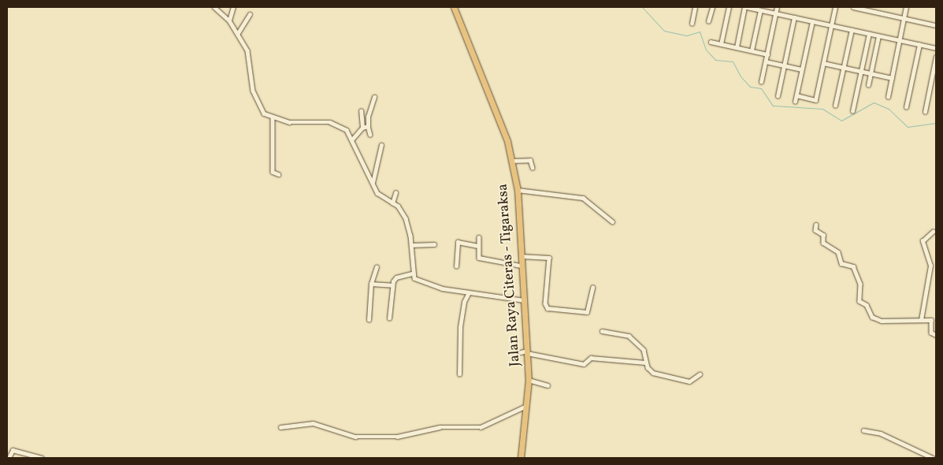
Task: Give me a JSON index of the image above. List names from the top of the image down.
{
  "streets": {
    "main road": ["Jalan Raya Citeras - Tigaraksa"]
  }
}
